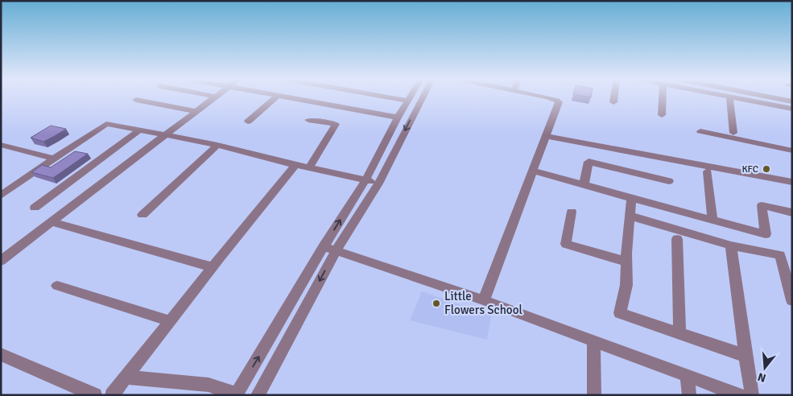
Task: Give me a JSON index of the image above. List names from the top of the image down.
{
  "places": ["KFC", "Little Flowers School"],
  "north": "bottom"
}
